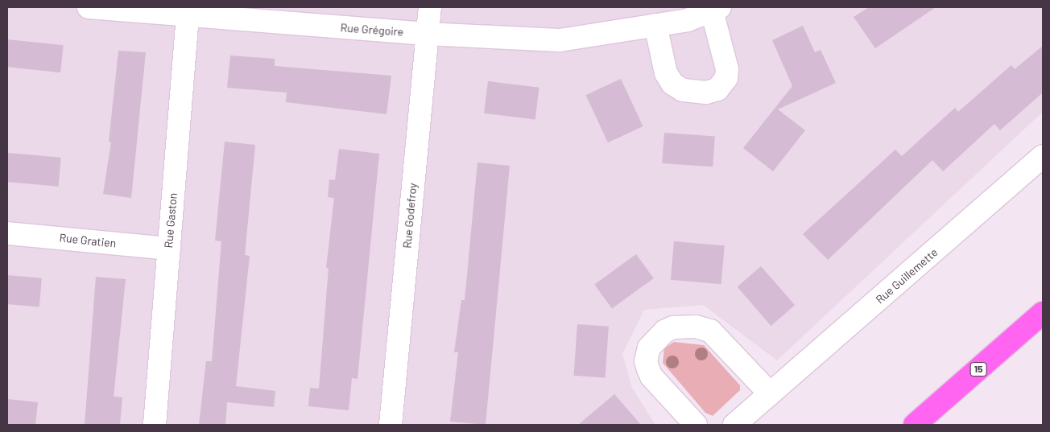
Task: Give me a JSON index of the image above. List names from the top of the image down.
{
  "streets": {
    "highway": ["15"],
    "street": [
      "Rue Grégoire",
      "Rue Godefroy",
      "Rue Gaston",
      "Rue Gratien",
      "Rue Guillemette"
    ]
  },
  "crossings": [
    ["Rue Grégoire", "Rue Godefroy"],
    ["Rue Grégoire", "Rue Gaston"],
    ["Rue Gaston", "Rue Gratien"]
  ]
}
